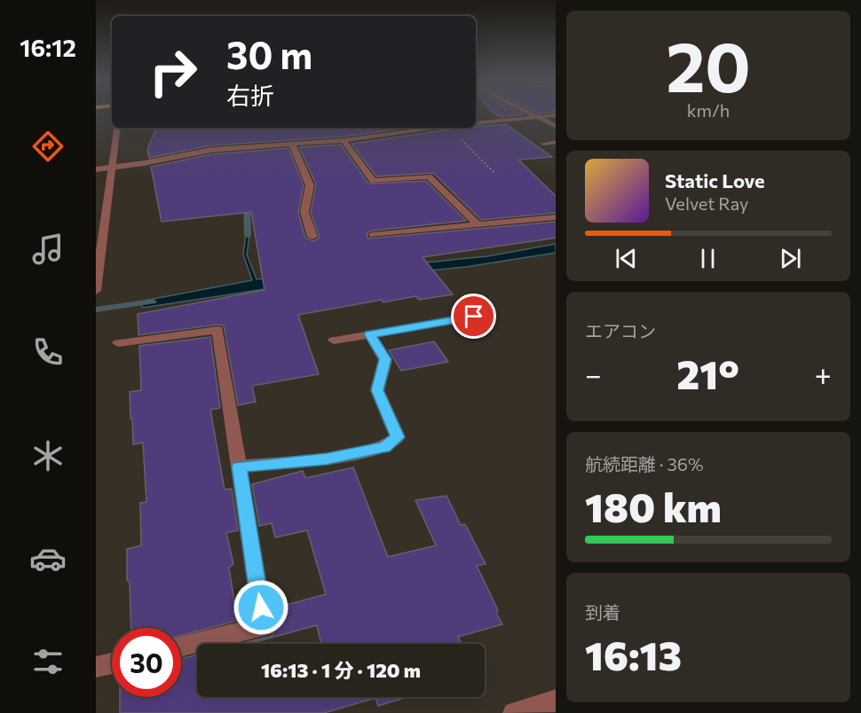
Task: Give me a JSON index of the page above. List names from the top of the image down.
{
  "page": {
    "tabs": "16:12",
    "tile": [
      ["20", "km/h"],
      "エアコン",
      ["航続距離 · 36%", "180 km"],
      ["到着", "16:13"]
    ],
    "turn": ["30 m", "右折"],
    "song": ["Static Love", "Velvet Ray"],
    "heat": ["−", "21°", "+"],
    "limit": "30",
    "trip": "16:13 · 1 分 · 120 m"
  }
}
